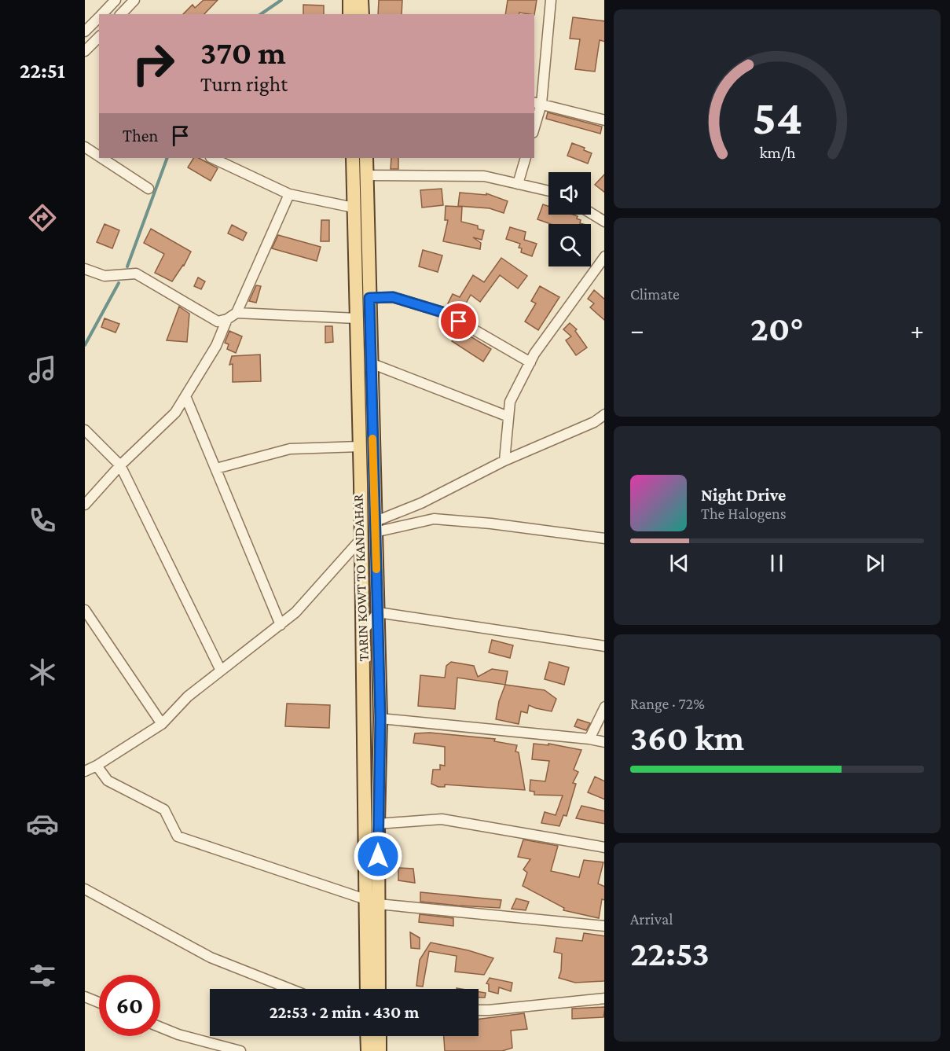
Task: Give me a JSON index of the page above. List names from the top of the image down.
{
  "streets": {
    "main road": ["TARIN KOWT TO KANDAHAR"]
  },
  "page": {
    "tabs": "22:51",
    "turn": ["370 m", "Turn right"],
    "then": "Then",
    "tile": [
      "Climate",
      ["Range · 72%", "360 km"],
      ["Arrival", "22:53"]
    ],
    "heat": ["−", "20°", "+"],
    "song": ["Night Drive", "The Halogens"],
    "limit": "60",
    "trip": "22:53 · 2 min · 430 m",
    "gauge": ["54", "km/h"]
  }
}
